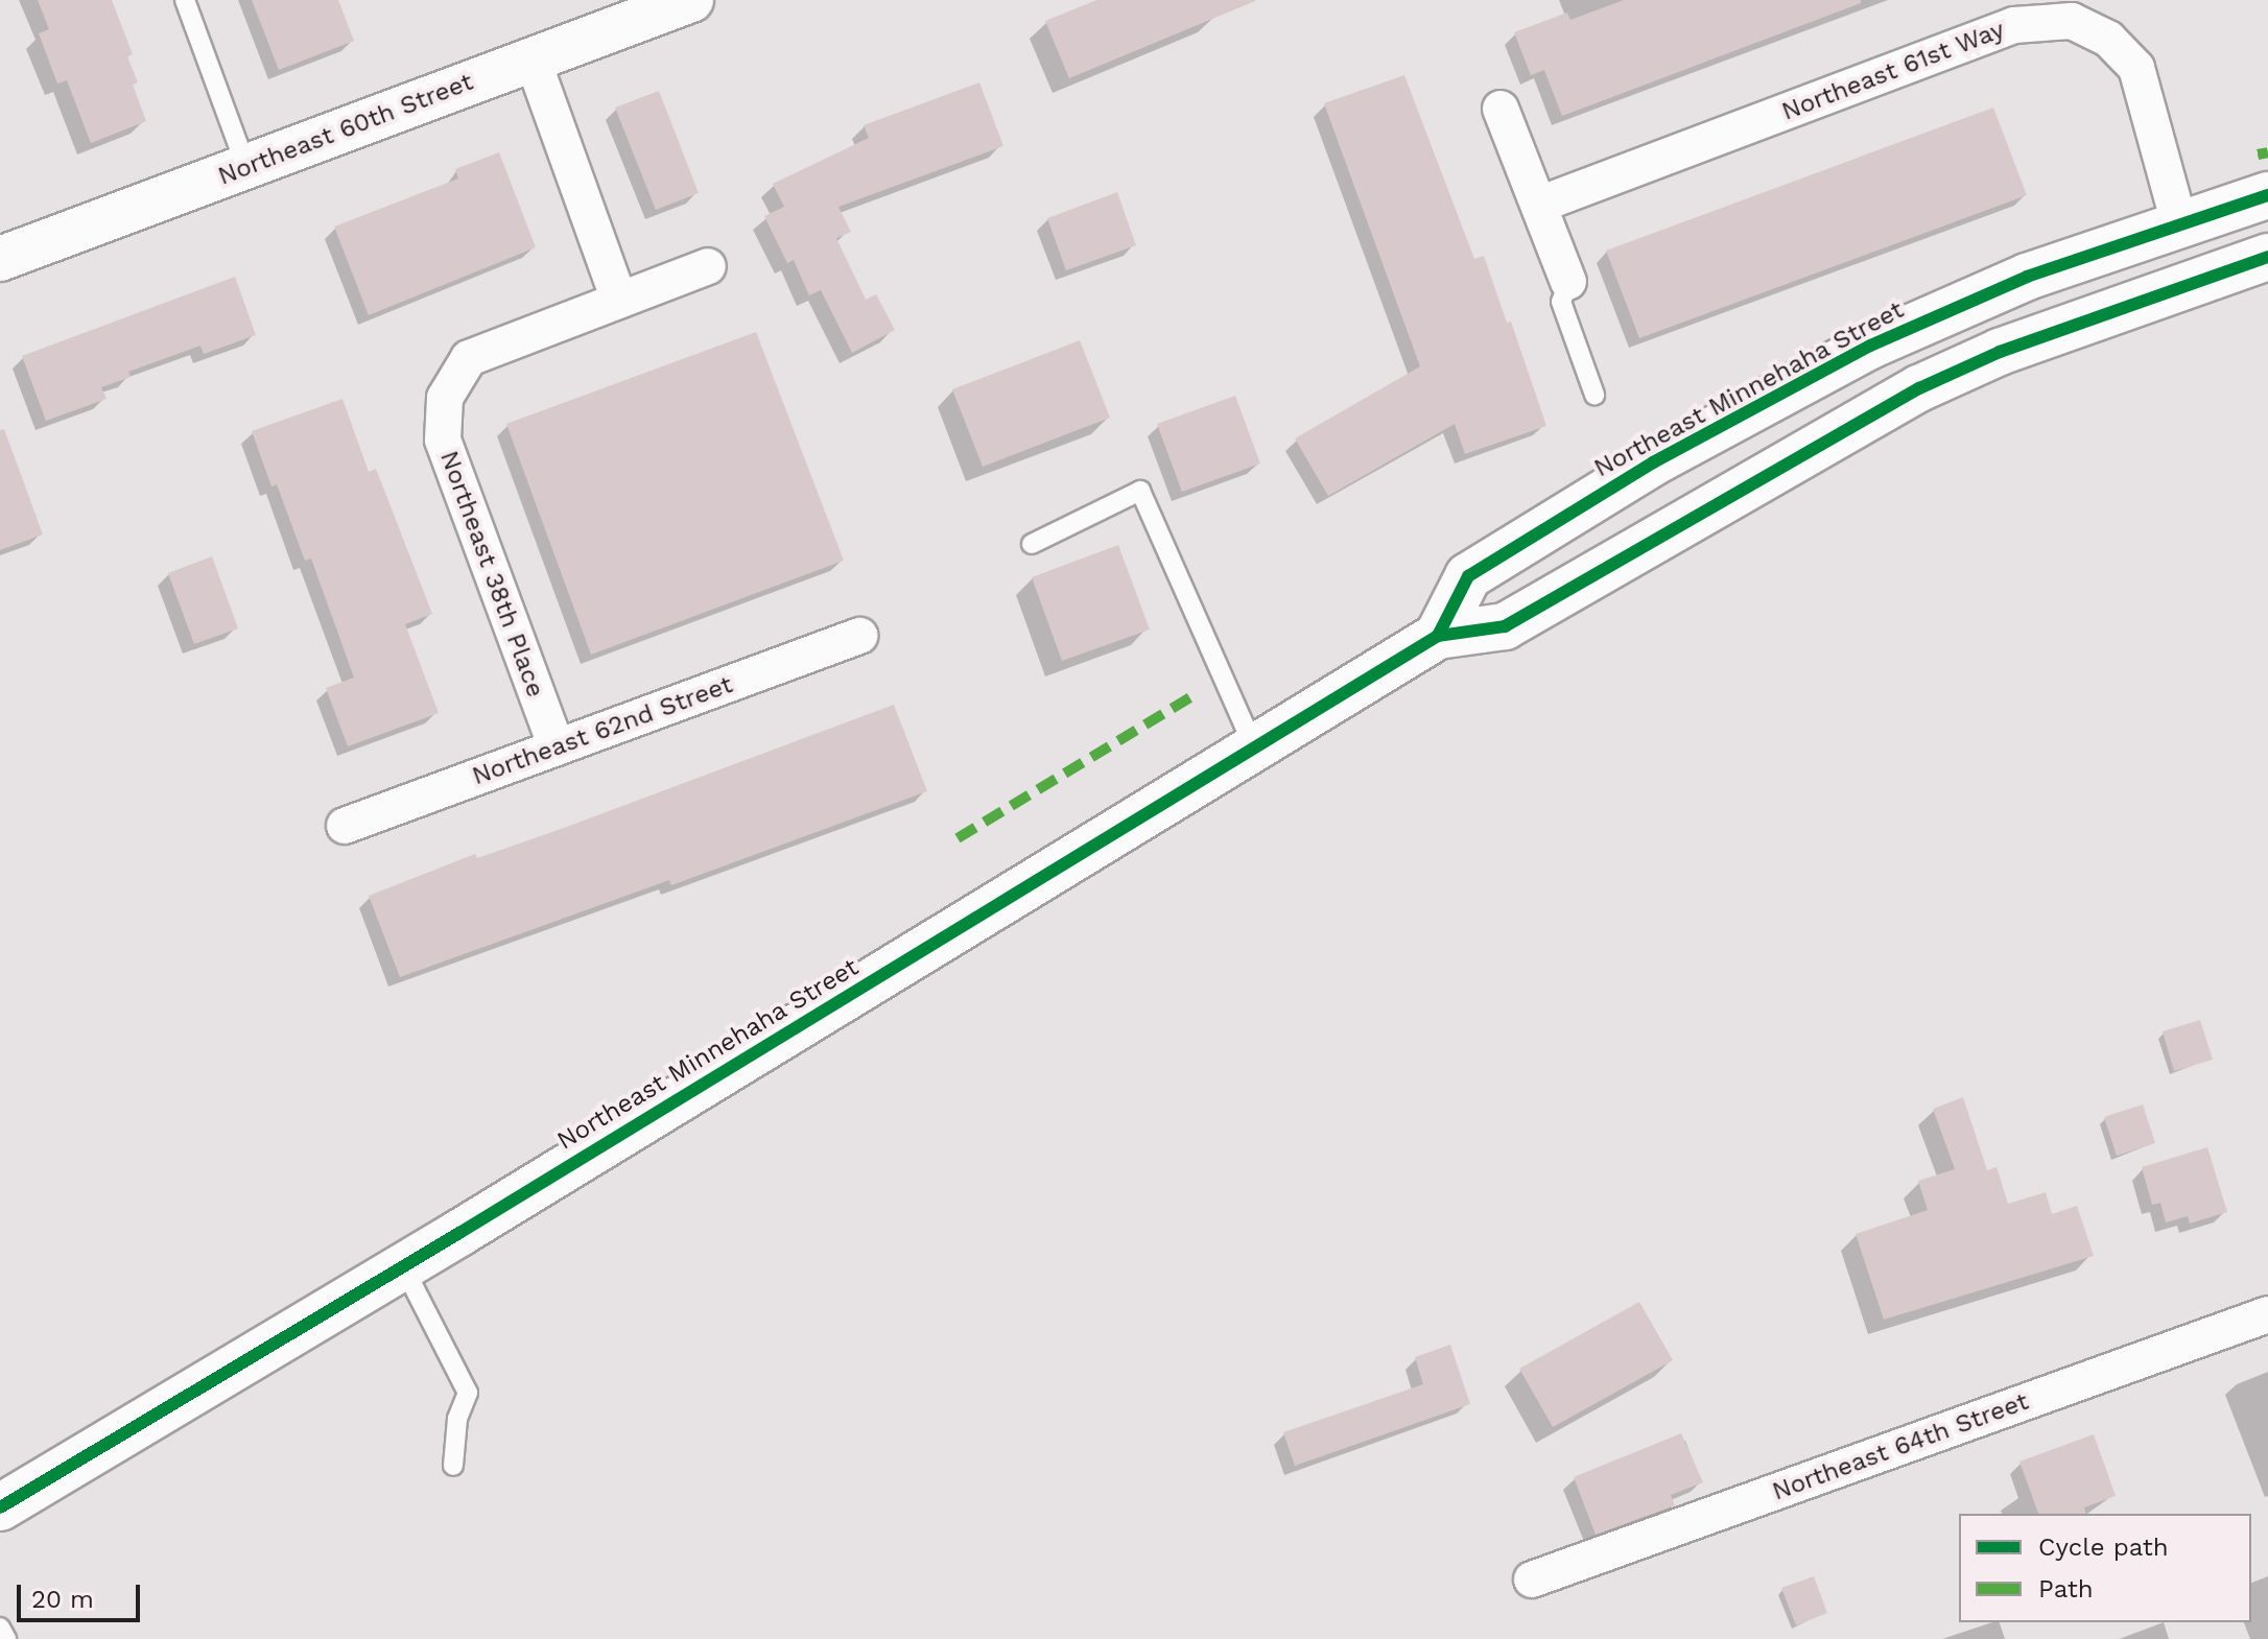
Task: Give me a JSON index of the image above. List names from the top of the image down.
{
  "streets": {
    "main road": ["Northeast Minnehaha Street"],
    "street": [
      "Northeast 61st Way",
      "Northeast 60th Street",
      "Northeast 38th Place",
      "Northeast 62nd Street",
      "Northeast 64th Street"
    ]
  },
  "crossings": [
    ["Northeast 61st Way", "Northeast Minnehaha Street"],
    ["Northeast 38th Place", "Northeast 62nd Street"]
  ],
  "legend": ["Cycle path", "Path"],
  "scale_bar": "20 m"
}
